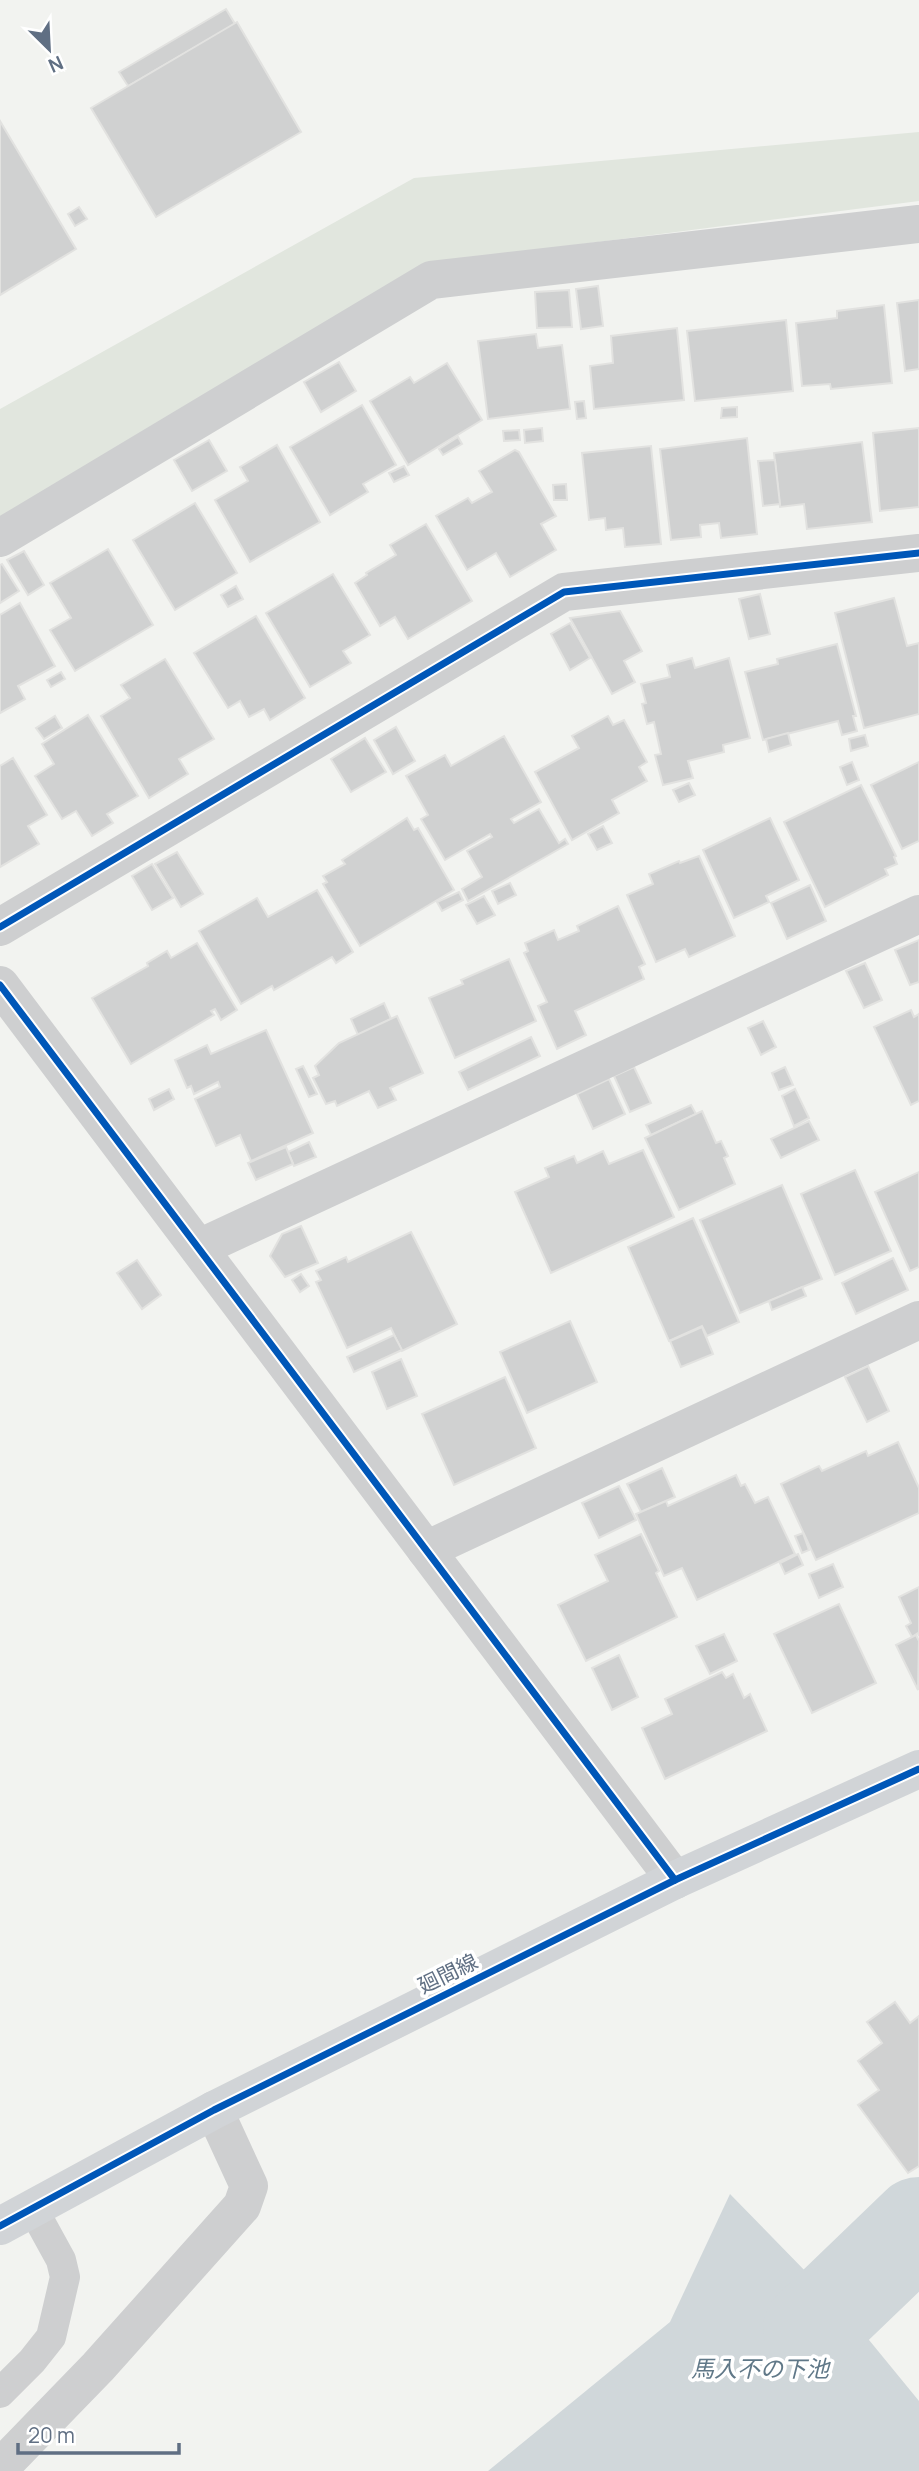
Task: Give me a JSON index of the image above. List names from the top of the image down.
{
  "streets": {
    "street": ["廻間線"]
  },
  "water": ["馬入不の下池"],
  "scale_bar": "20 m",
  "north": "bottom right"
}
